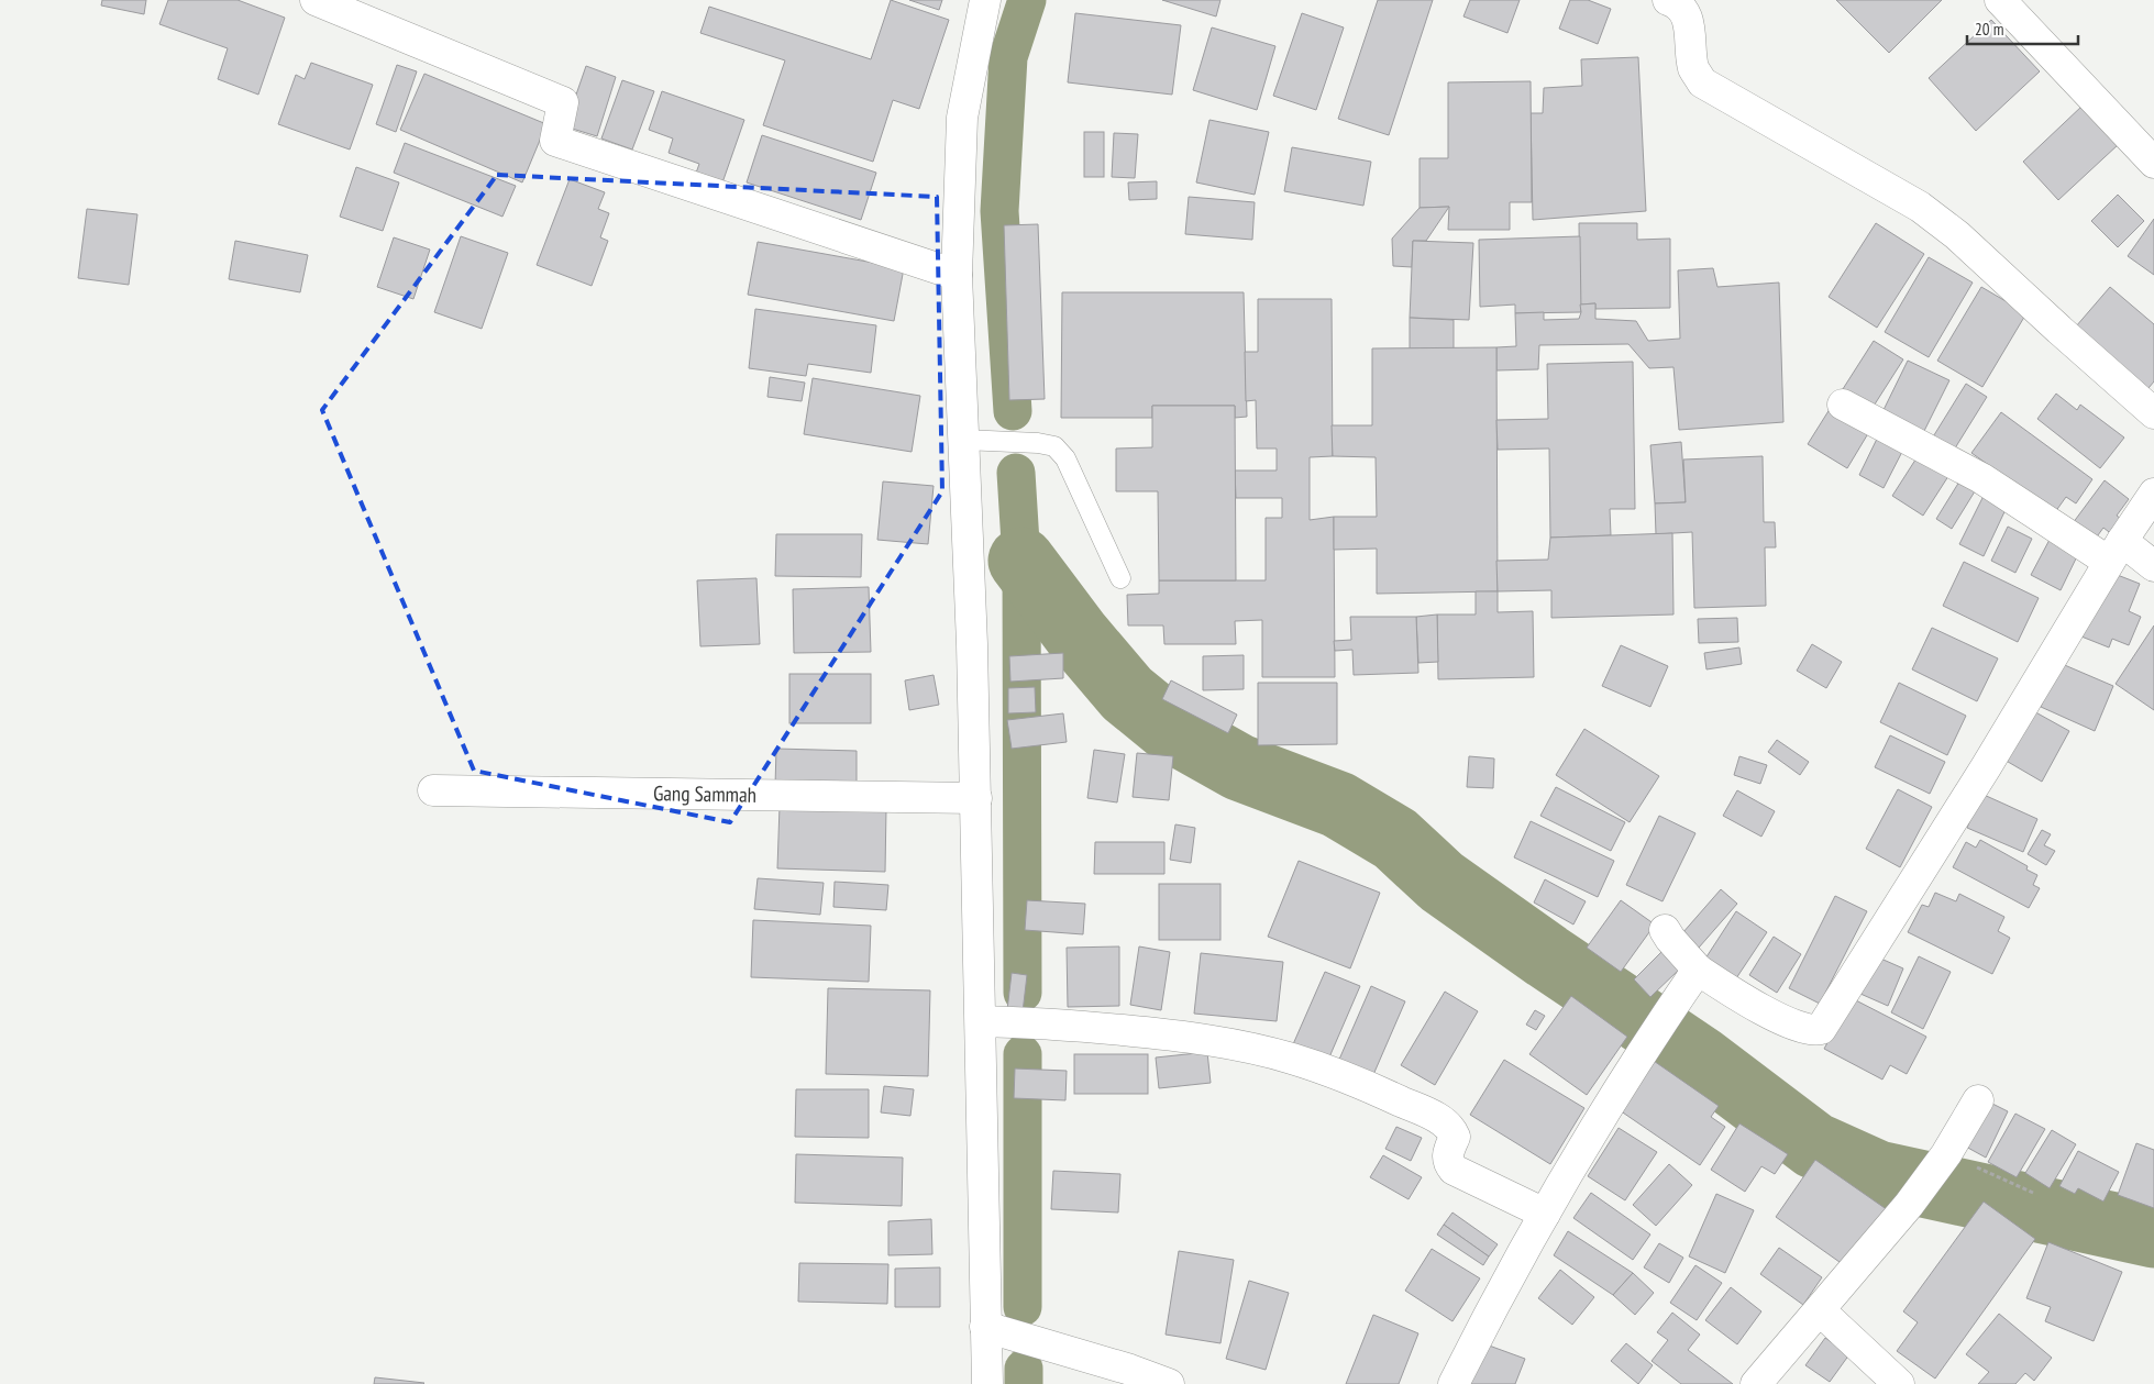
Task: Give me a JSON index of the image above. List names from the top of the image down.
{
  "streets": {
    "street": ["Gang Sammah"]
  },
  "scale_bar": "20 m"
}
